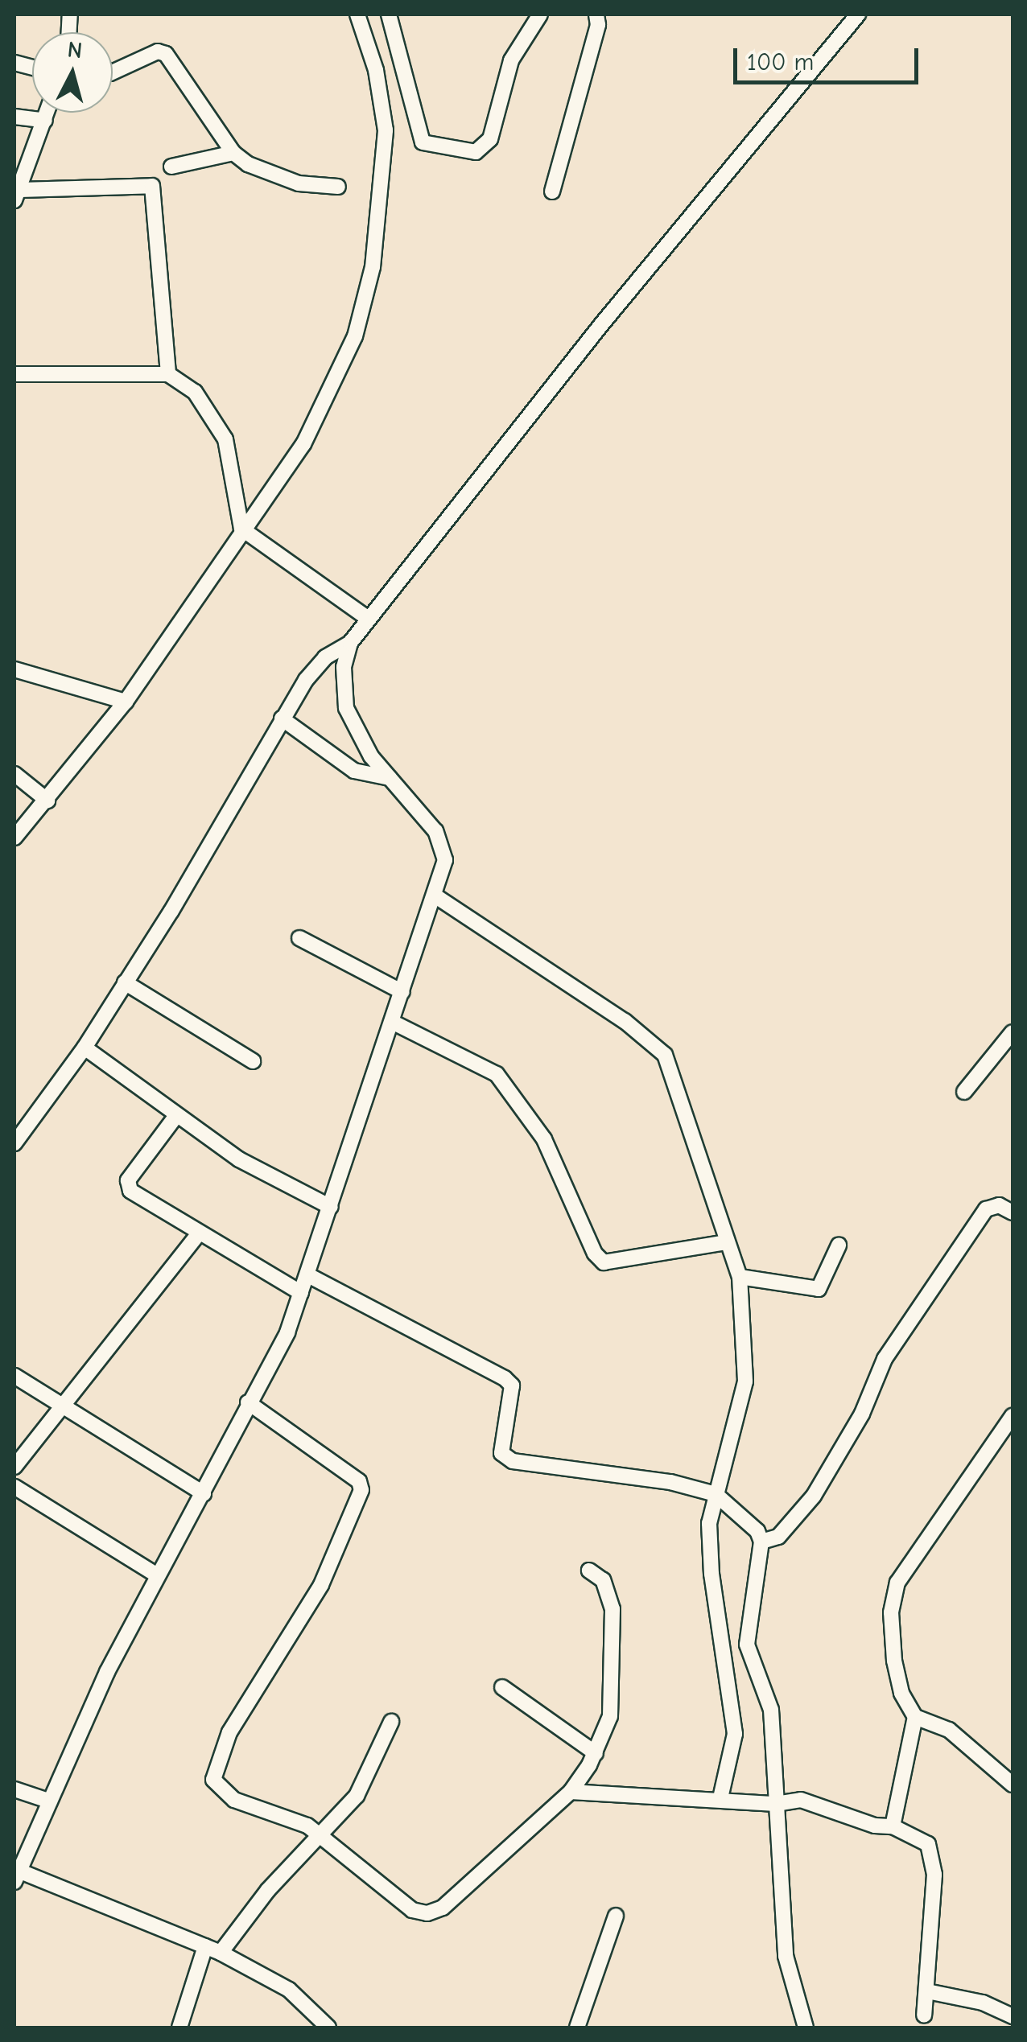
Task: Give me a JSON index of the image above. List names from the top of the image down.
{
  "scale_bar": "100 m",
  "north": "top"
}
